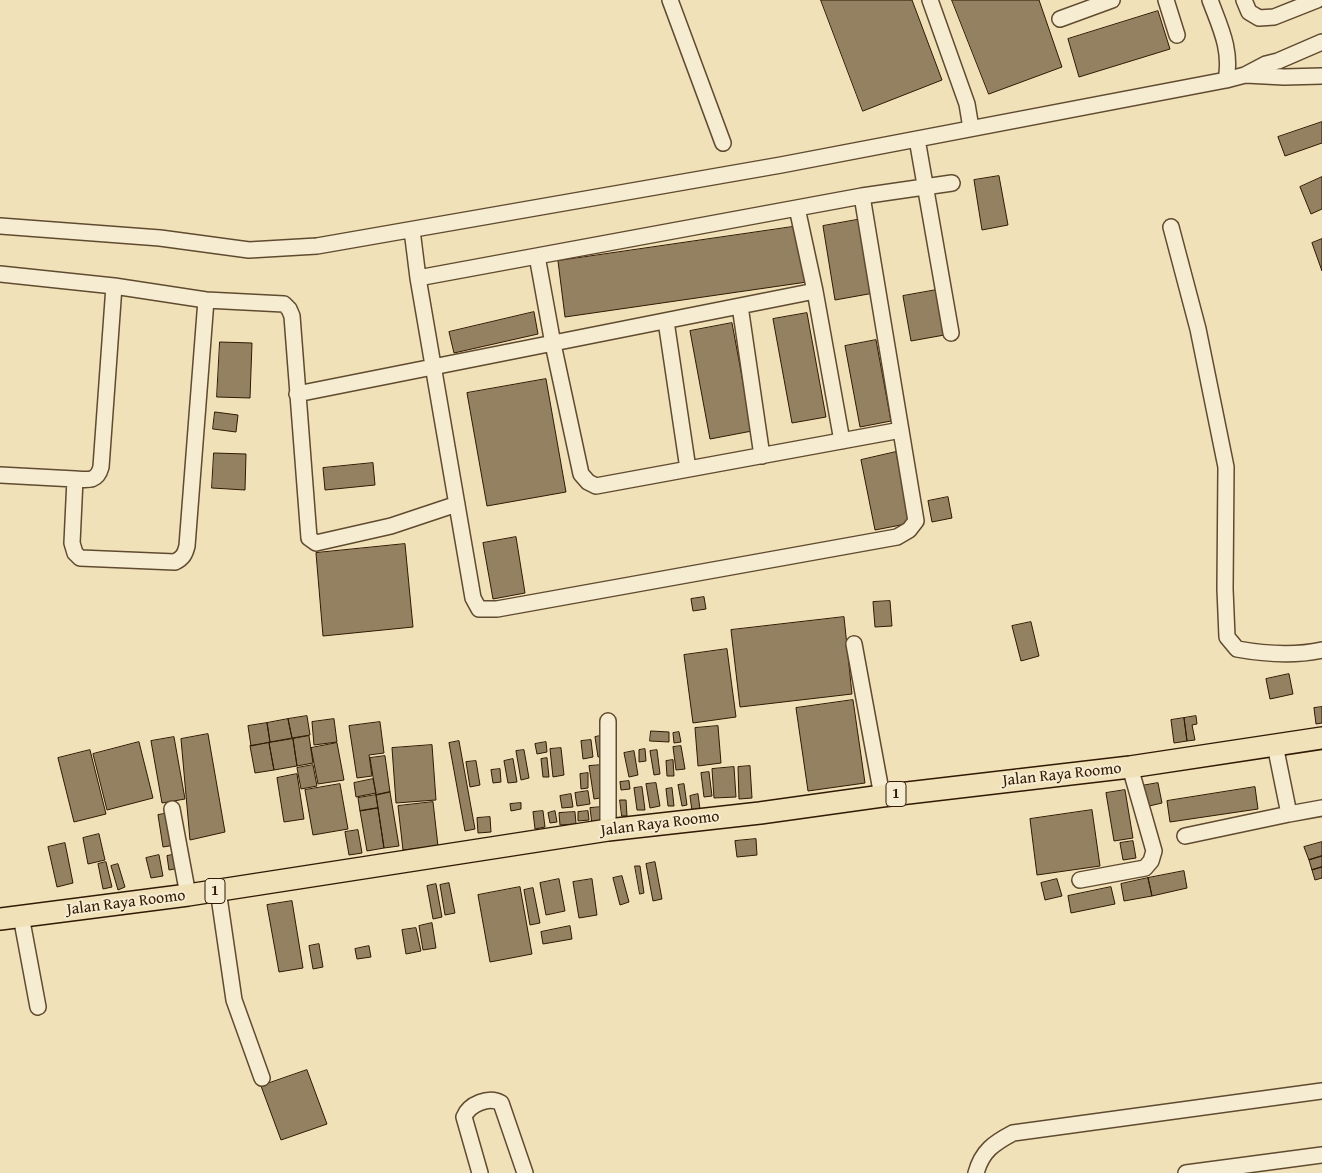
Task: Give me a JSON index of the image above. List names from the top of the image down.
{
  "streets": {
    "highway": ["Jalan Raya Roomo", "1"]
  }
}
